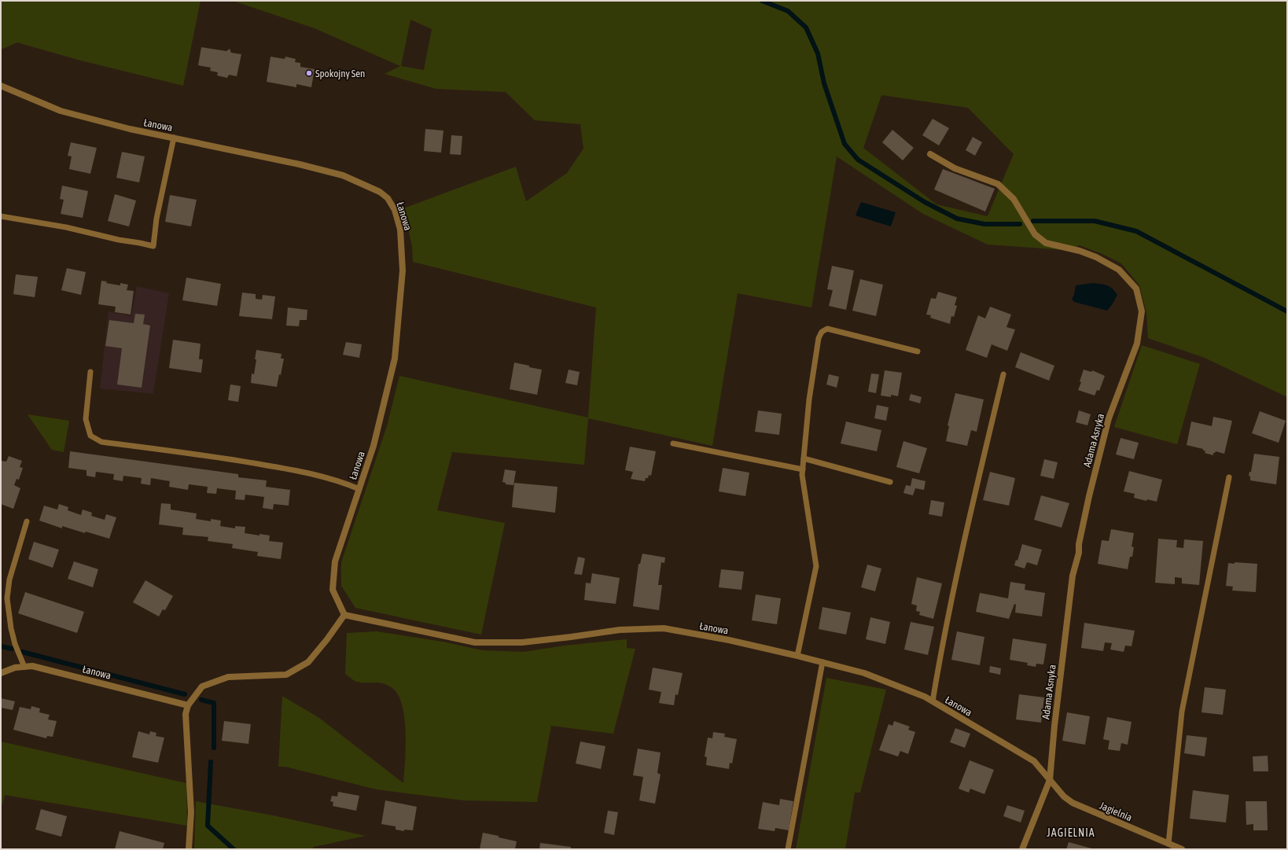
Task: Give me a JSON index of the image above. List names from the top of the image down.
{
  "streets": {
    "street": ["Łanowa", "Adama Asnyka", "Jagielnia"]
  },
  "crossings": [
    ["Łanowa", "Adama Asnyka"],
    ["Łanowa", "Jagielnia"],
    ["Adama Asnyka", "Jagielnia"]
  ],
  "districts": ["JAGIELNIA"],
  "places": ["Spokojny Sen"]
}
